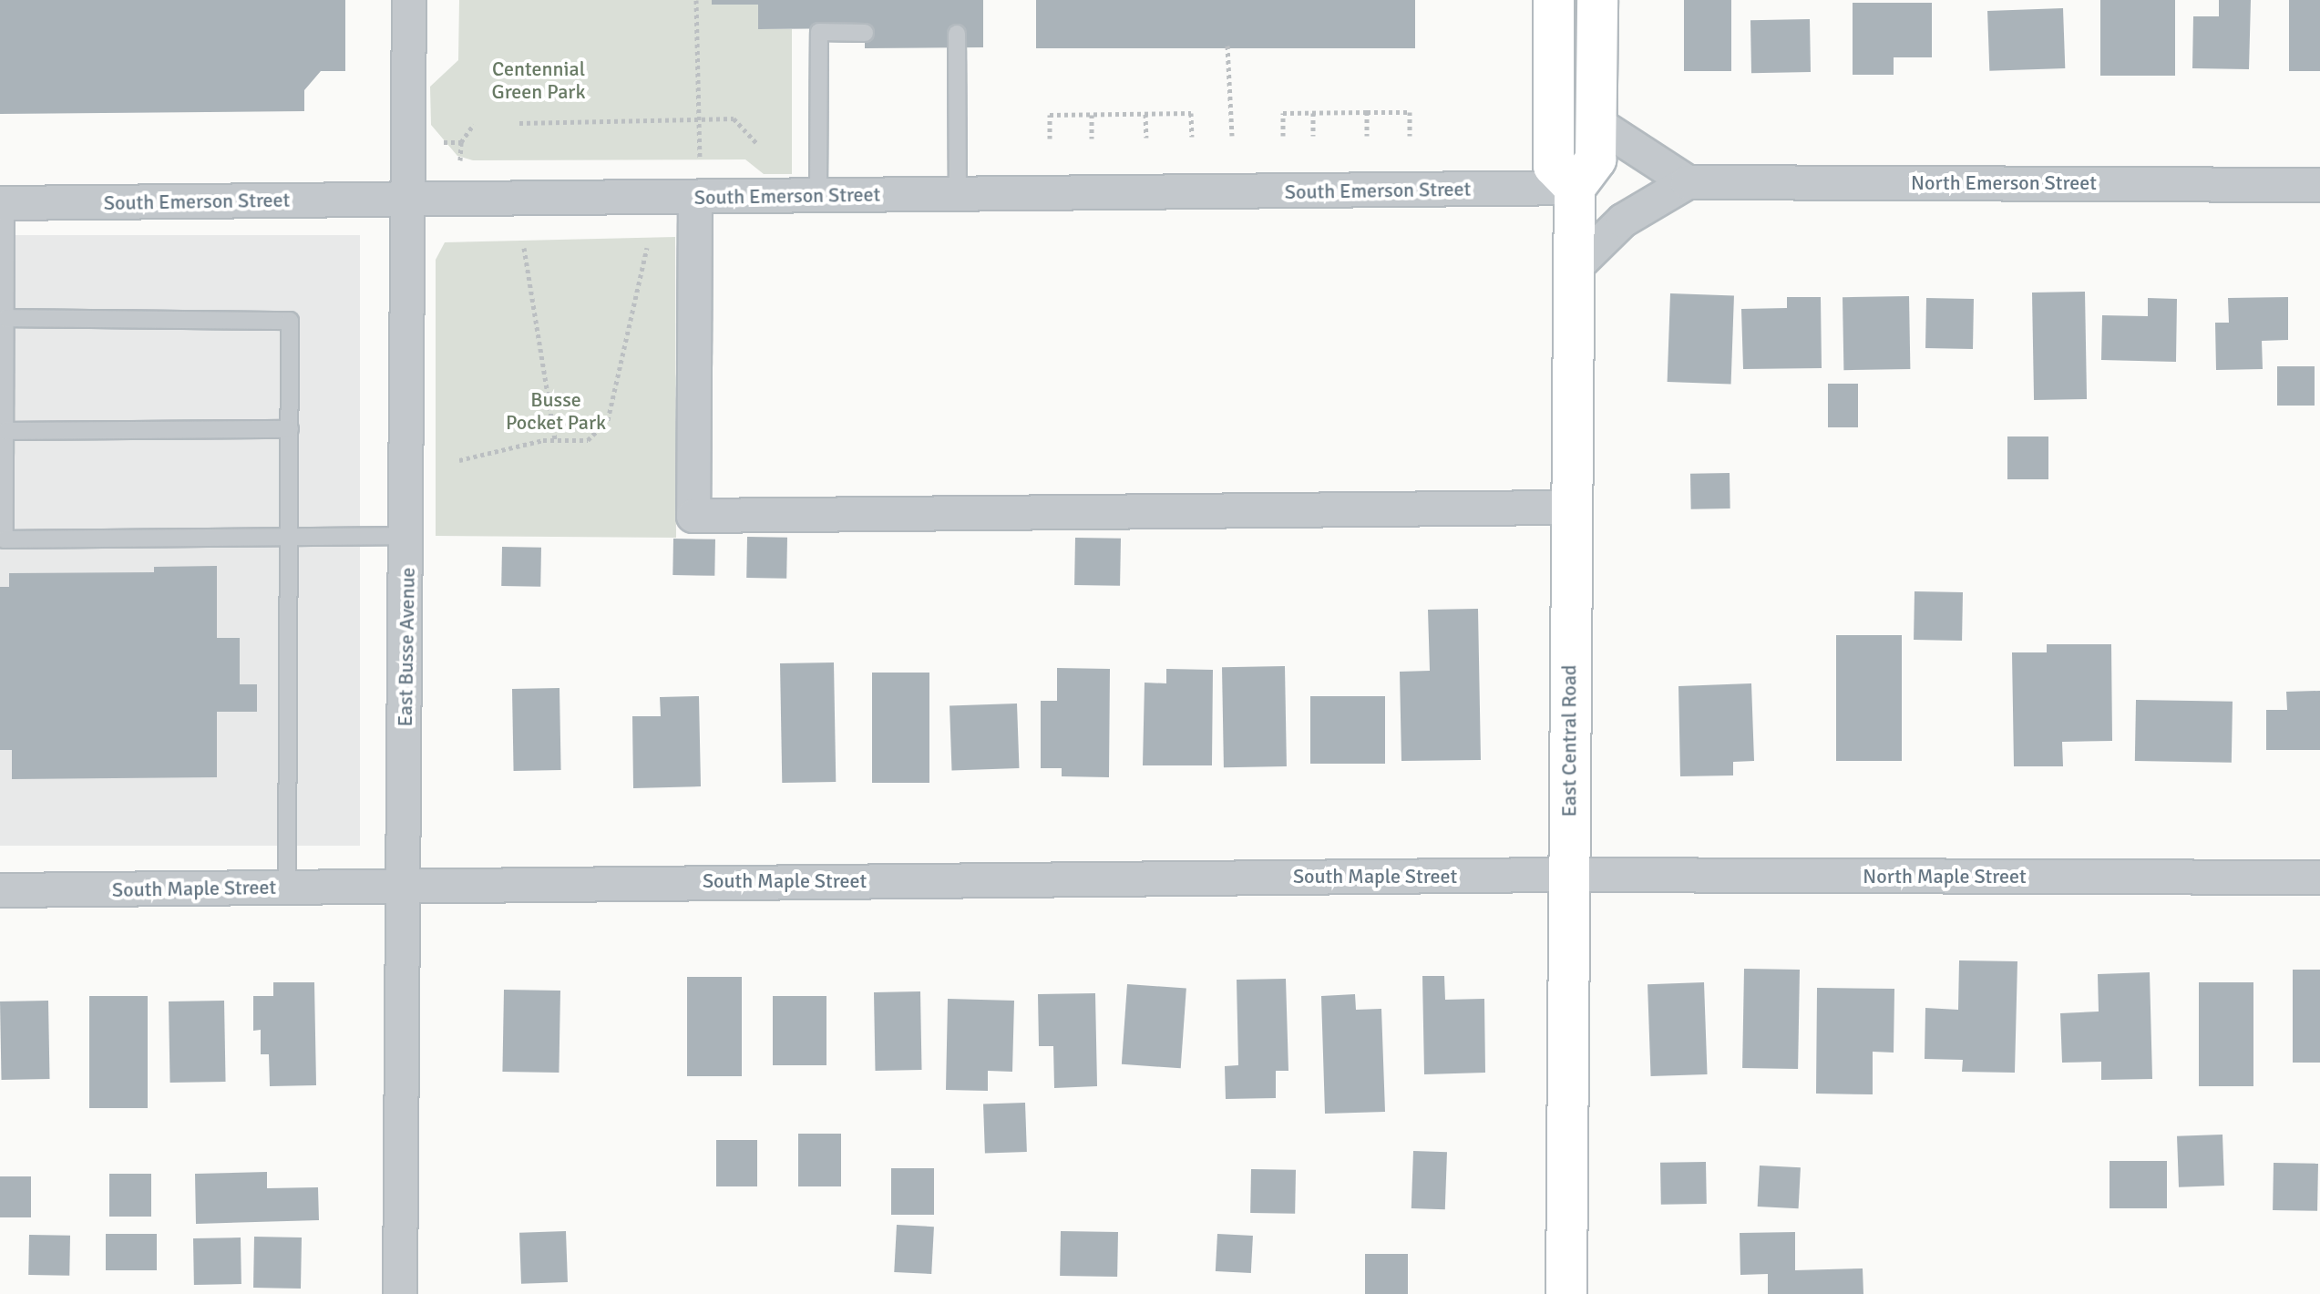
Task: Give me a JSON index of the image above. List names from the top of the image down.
{
  "streets": {
    "main road": ["East Central Road"],
    "street": [
      "North Emerson Street",
      "South Emerson Street",
      "East Busse Avenue",
      "South Maple Street",
      "North Maple Street"
    ]
  },
  "crossings": [
    ["South Emerson Street", "East Busse Avenue"],
    ["South Emerson Street", "East Central Road"],
    ["East Busse Avenue", "South Maple Street"],
    ["East Central Road", "South Maple Street"],
    ["East Central Road", "North Maple Street"],
    ["South Maple Street", "North Maple Street"]
  ],
  "parks": ["Centennial Green Park", "Busse Pocket Park"]
}
